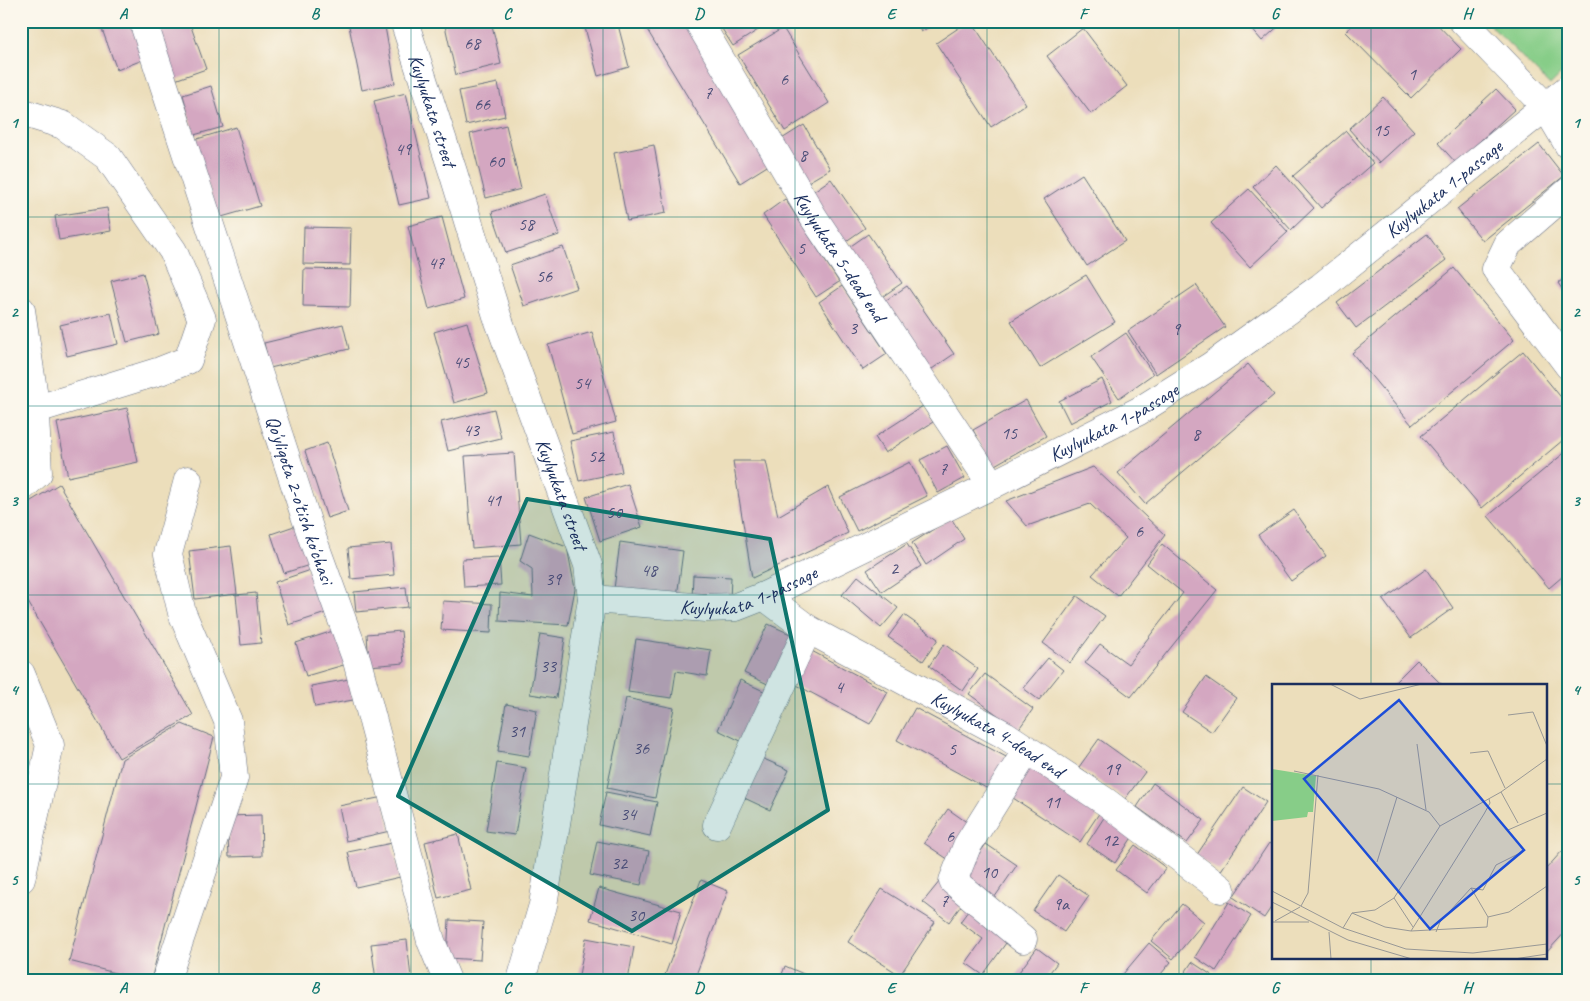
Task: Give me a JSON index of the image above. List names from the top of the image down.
{
  "streets": {
    "street": [
      "Kuylyukata street",
      "Kuylyukata 1-passage",
      "Kuylyukata 5-dead end",
      "Qo'yliqota 2-o'tish ko'chasi",
      "Kuylyukata 4-dead end"
    ]
  },
  "crossings": [
    ["Kuylyukata street", "Kuylyukata 1-passage"],
    ["Kuylyukata 1-passage", "Kuylyukata 5-dead end"],
    ["Kuylyukata 1-passage", "Kuylyukata 4-dead end"]
  ],
  "house_numbers": [
    "68",
    "1",
    "6",
    "7",
    "66",
    "15",
    "49",
    "8",
    "60",
    "58",
    "5",
    "47",
    "56",
    "3",
    "9",
    "45",
    "54",
    "43",
    "15",
    "8",
    "52",
    "7",
    "41",
    "50",
    "6",
    "2",
    "48",
    "39",
    "33",
    "4",
    "31",
    "36",
    "5",
    "19",
    "11",
    "34",
    "6",
    "12",
    "32",
    "10",
    "7",
    "9a",
    "30"
  ],
  "grid": {
    "columns": [
      "A",
      "B",
      "C",
      "D",
      "E",
      "F",
      "G",
      "H"
    ],
    "rows": [
      "1",
      "2",
      "3",
      "4",
      "5"
    ]
  }
}
